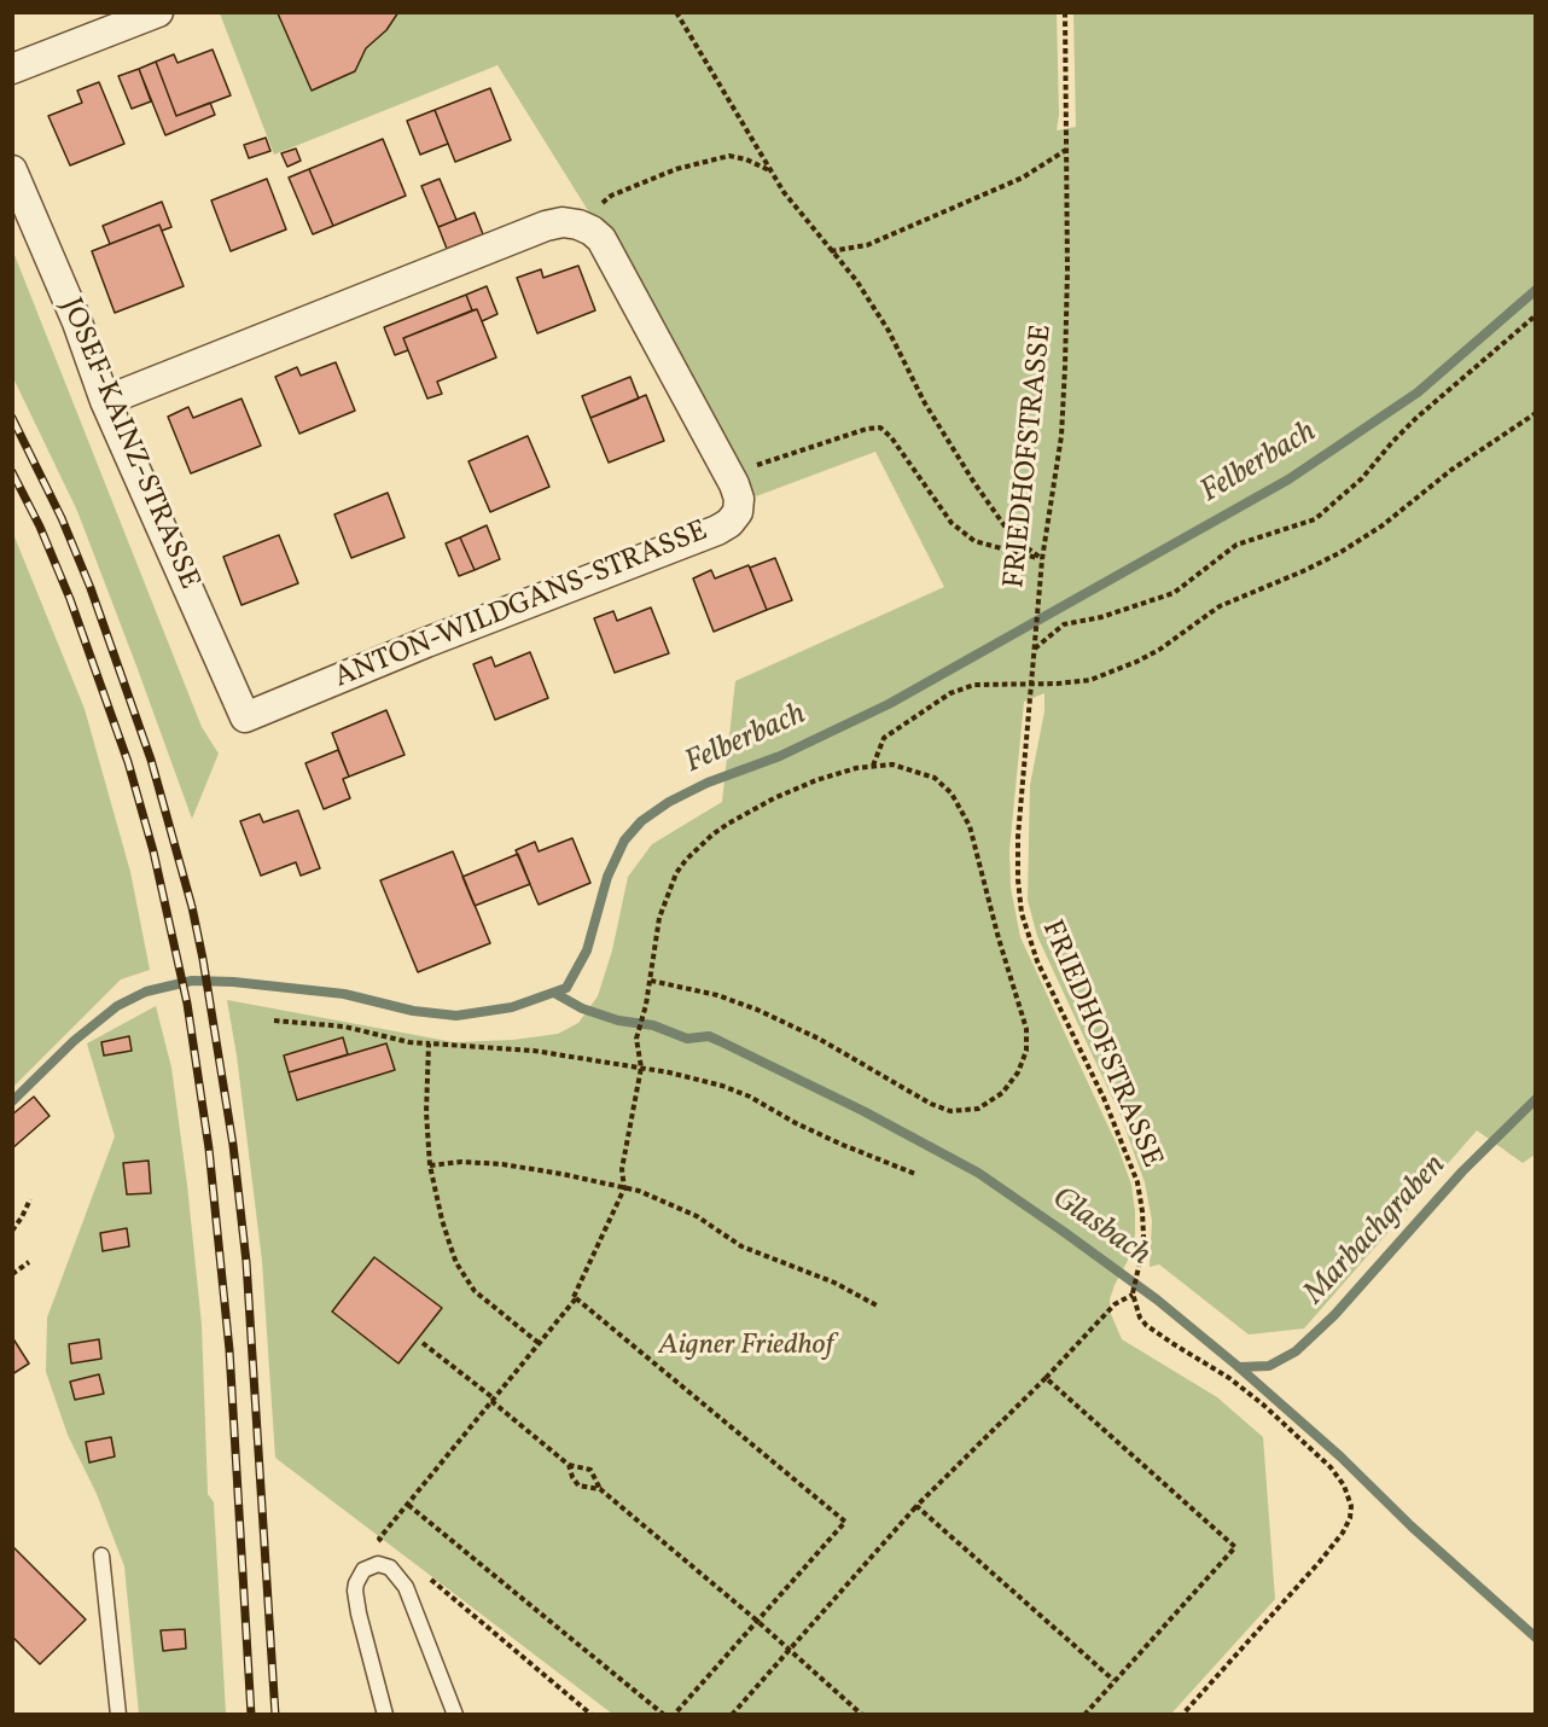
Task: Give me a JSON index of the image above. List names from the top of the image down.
{
  "streets": {
    "street": ["JOSEF-KAINZ-STRASSE", "ANTON-WILDGANS-STRASSE"],
    "path": ["FRIEDHOFSTRASSE"]
  },
  "crossings": [
    ["JOSEF-KAINZ-STRASSE", "ANTON-WILDGANS-STRASSE"]
  ],
  "water": ["Felberbach", "Glasbach", "Marbachgraben"],
  "parks": ["Aigner Friedhof"]
}
